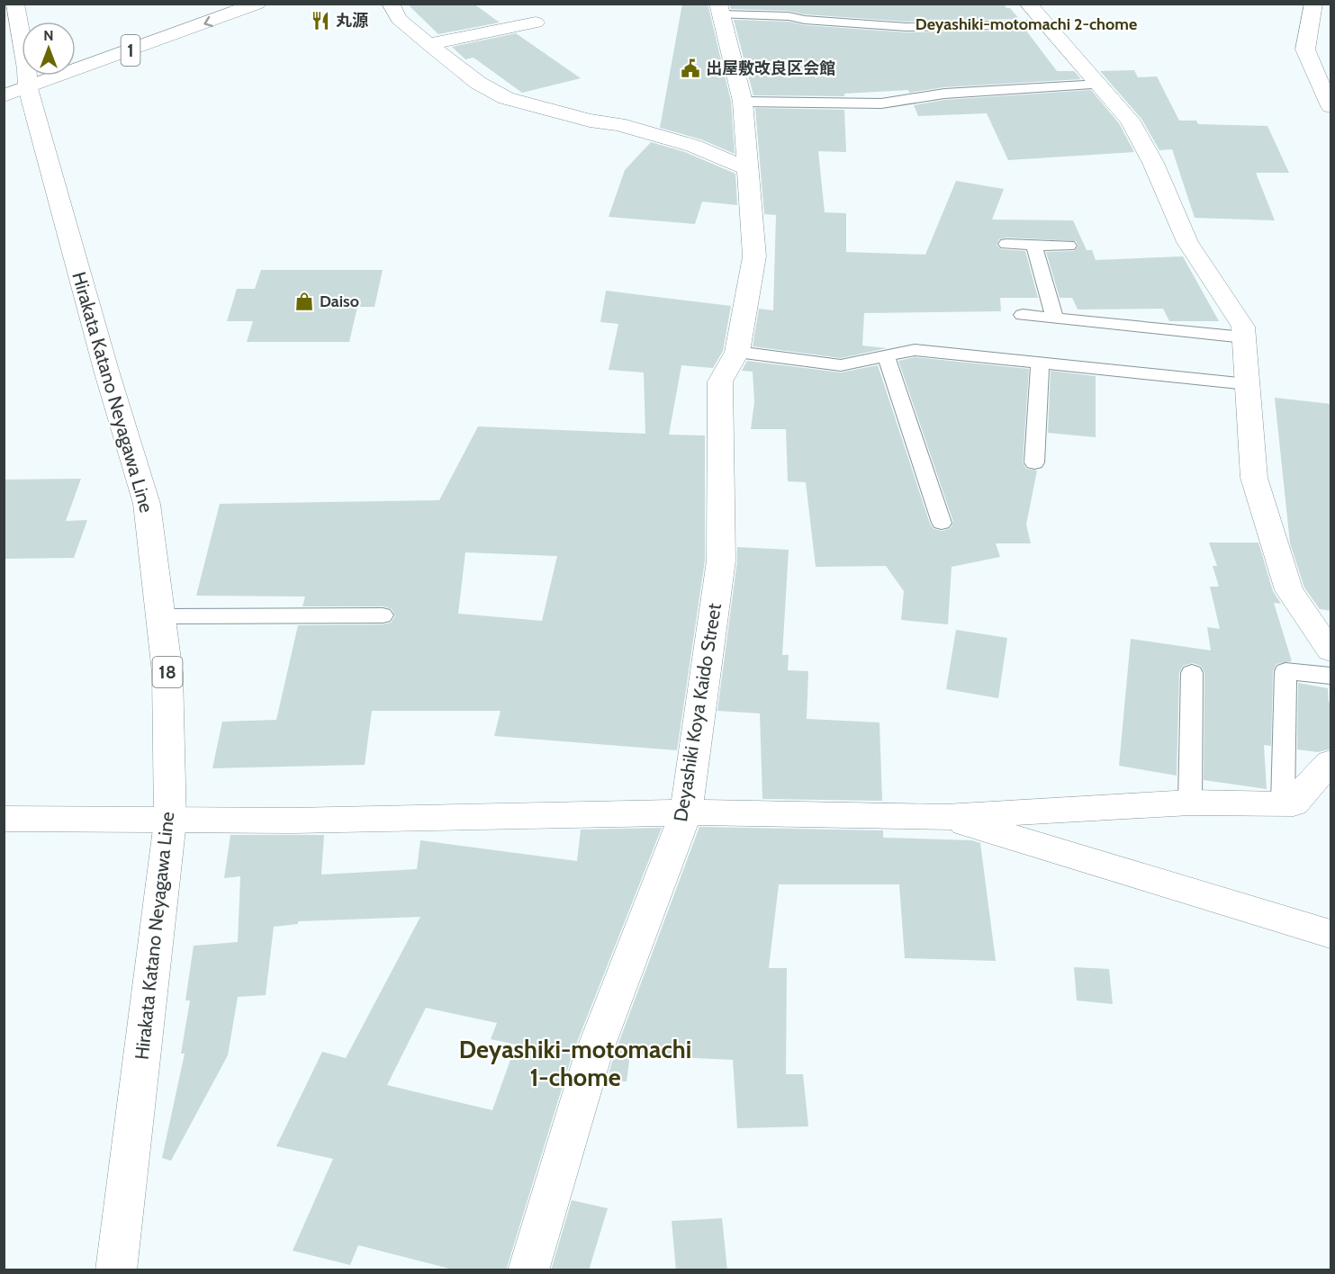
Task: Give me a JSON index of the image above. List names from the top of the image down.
{
  "streets": {
    "main road": [
      "1",
      "Hirakata Katano Neyagawa Line",
      "18",
      "Deyashiki Koya Kaido Street"
    ]
  },
  "crossings": [
    ["1", "Hirakata Katano Neyagawa Line"]
  ],
  "districts": ["Deyashiki-motomachi 2-chome", "Deyashiki-motomachi 1-chome"],
  "places": {
    "restaurant": ["丸源"],
    "public building": ["出屋敷改良区会館"],
    "shop": ["Daiso"]
  },
  "north": "top"
}
